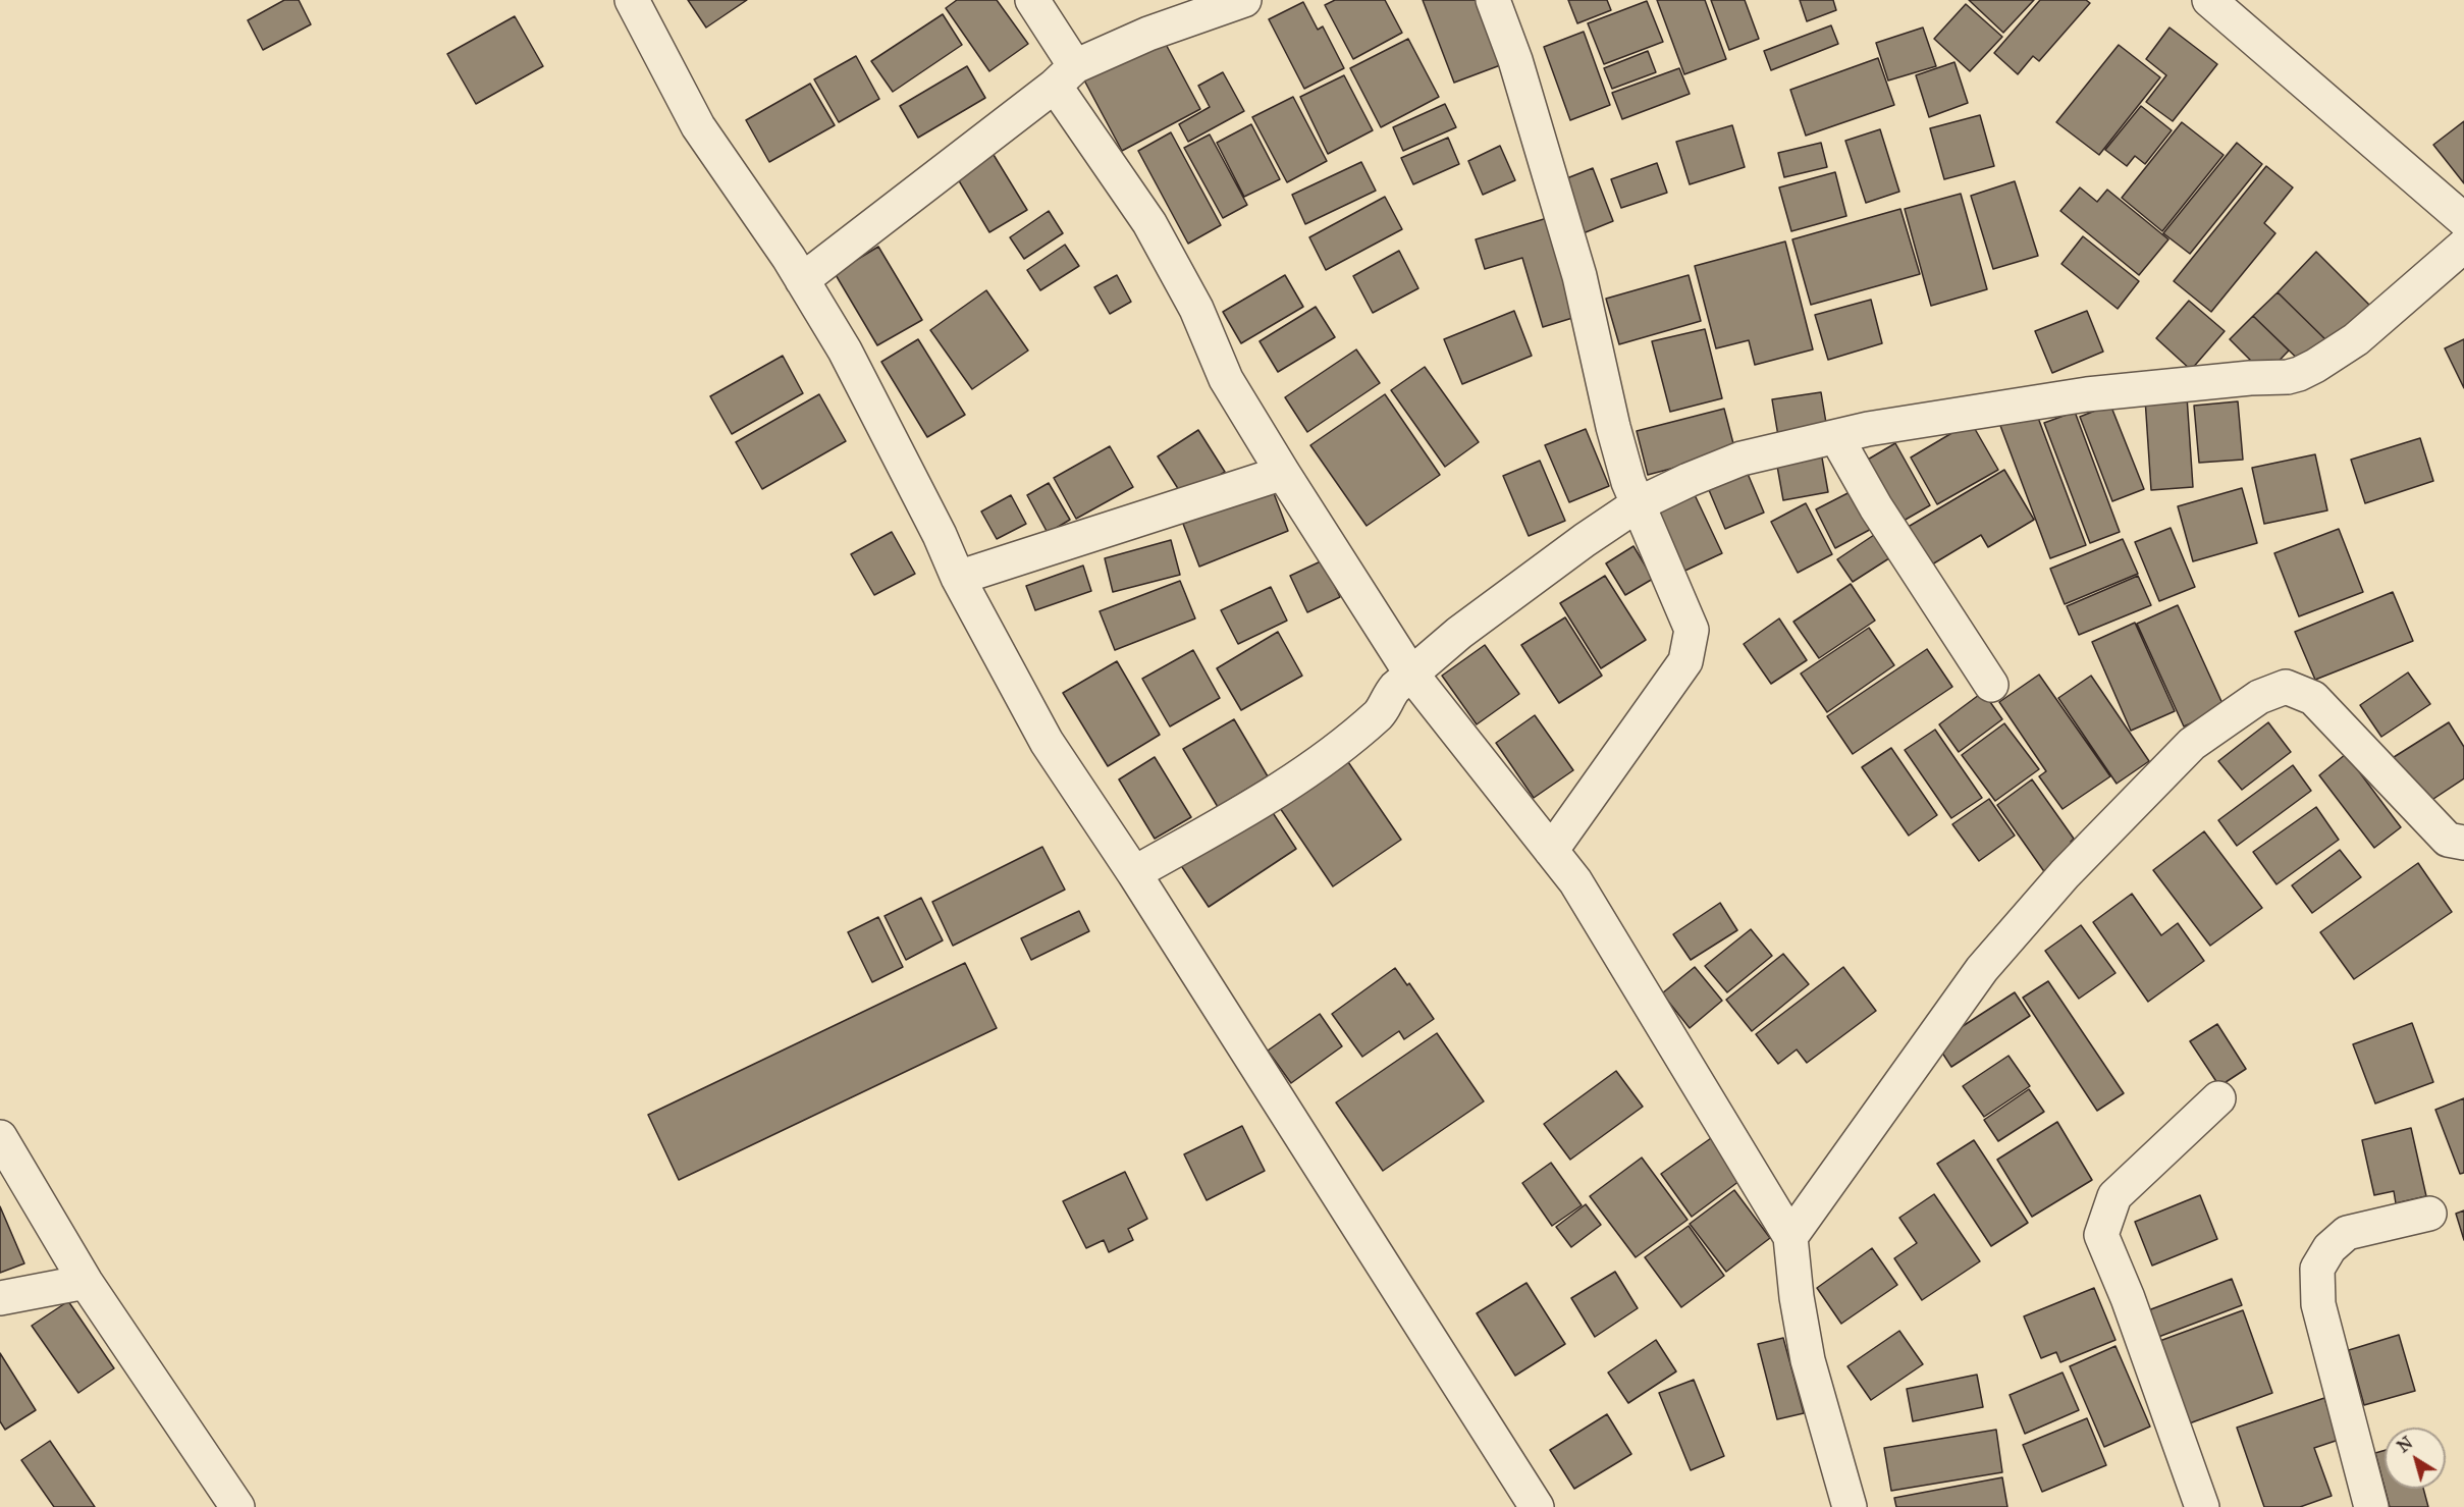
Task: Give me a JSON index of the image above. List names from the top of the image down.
{
  "north": "top left"
}
